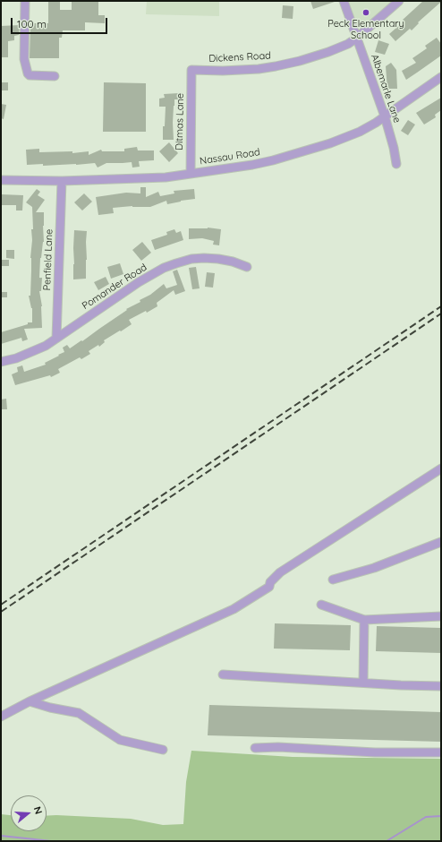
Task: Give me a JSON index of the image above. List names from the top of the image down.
{
  "streets": {
    "street": [
      "Dickens Road",
      "Albemarle Lane",
      "Ditmas Lane",
      "Nassau Road",
      "Penfield Lane",
      "Pomander Road"
    ]
  },
  "crossings": [
    ["Dickens Road", "Albemarle Lane"],
    ["Dickens Road", "Ditmas Lane"],
    ["Albemarle Lane", "Nassau Road"],
    ["Ditmas Lane", "Nassau Road"],
    ["Nassau Road", "Penfield Lane"],
    ["Penfield Lane", "Pomander Road"]
  ],
  "places": ["Peck Elementary School"],
  "scale_bar": "100 m",
  "north": "right"
}
